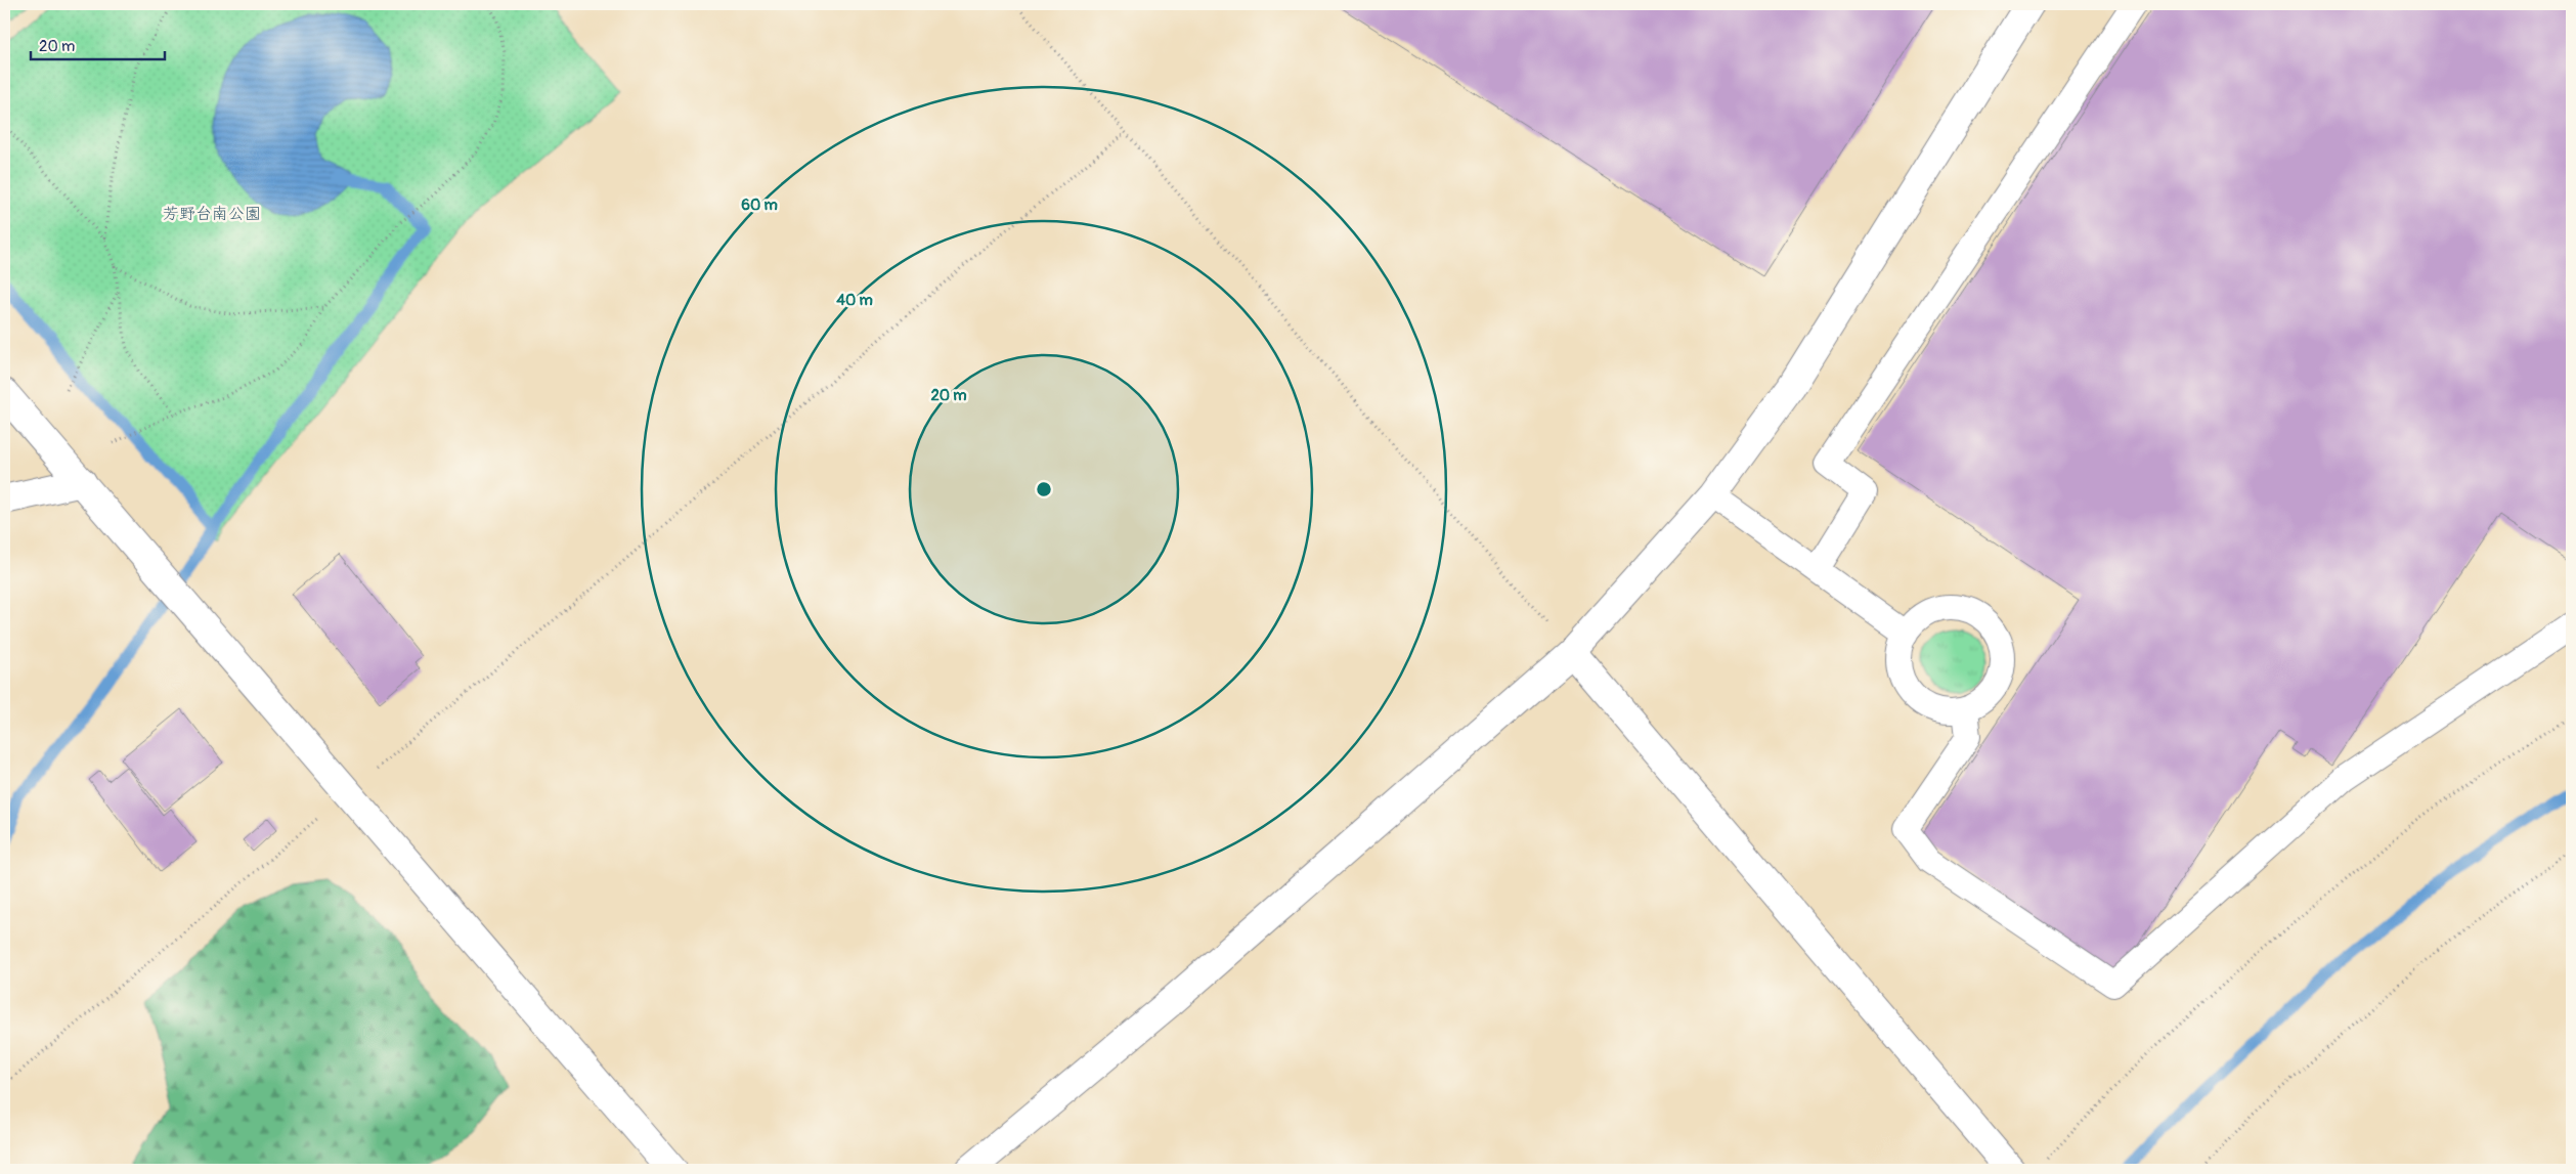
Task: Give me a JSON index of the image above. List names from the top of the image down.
{
  "parks": ["芳野台南公園"],
  "scale_bar": "20 m",
  "rings": ["60 m", "40 m", "20 m"]
}
